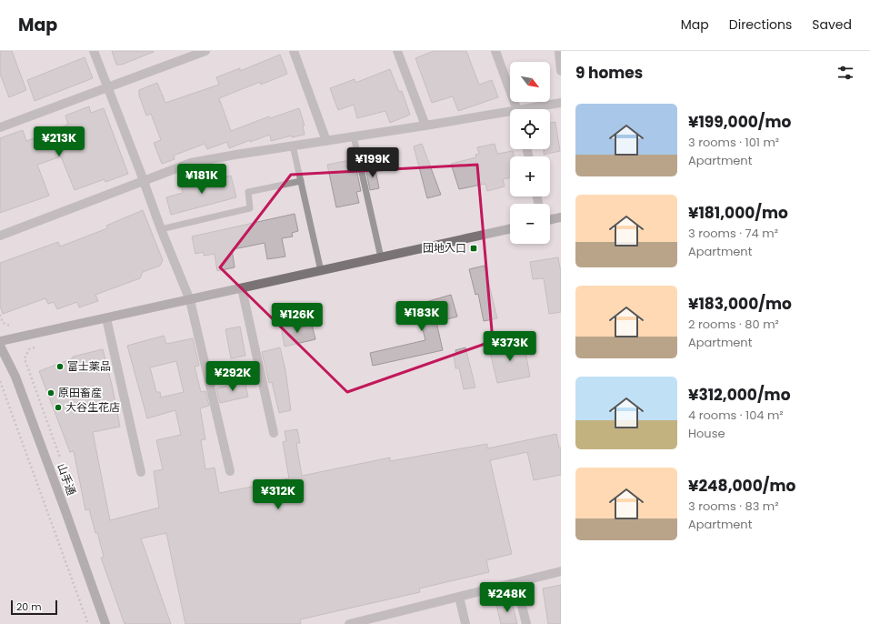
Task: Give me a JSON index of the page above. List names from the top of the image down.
{
  "streets": {
    "street": ["山手通"]
  },
  "places": {
    "transit": ["団地入口"],
    "other": ["富士薬品", "原田畜産", "大谷生花店"]
  },
  "scale_bar": "20 m",
  "north": "bottom right",
  "page": {
    "header": "Map",
    "nav": ["Map", "Directions", "Saved"],
    "heading": "9 homes",
    "map_buttons": ["+", "−"],
    "list": [
      {
        "name": "¥199,000/mo",
        "note": "3 rooms · 101 m² · Apartment"
      },
      {
        "name": "¥181,000/mo",
        "note": "3 rooms · 74 m² · Apartment"
      },
      {
        "name": "¥183,000/mo",
        "note": "2 rooms · 80 m² · Apartment"
      },
      {
        "name": "¥312,000/mo",
        "note": "4 rooms · 104 m² · House"
      },
      {
        "name": "¥248,000/mo",
        "note": "3 rooms · 83 m² · Apartment"
      }
    ],
    "price": [
      "¥213K",
      "¥199K",
      "¥181K",
      "¥183K",
      "¥126K",
      "¥373K",
      "¥292K",
      "¥312K",
      "¥248K"
    ],
    "scale": "20 m"
  }
}
